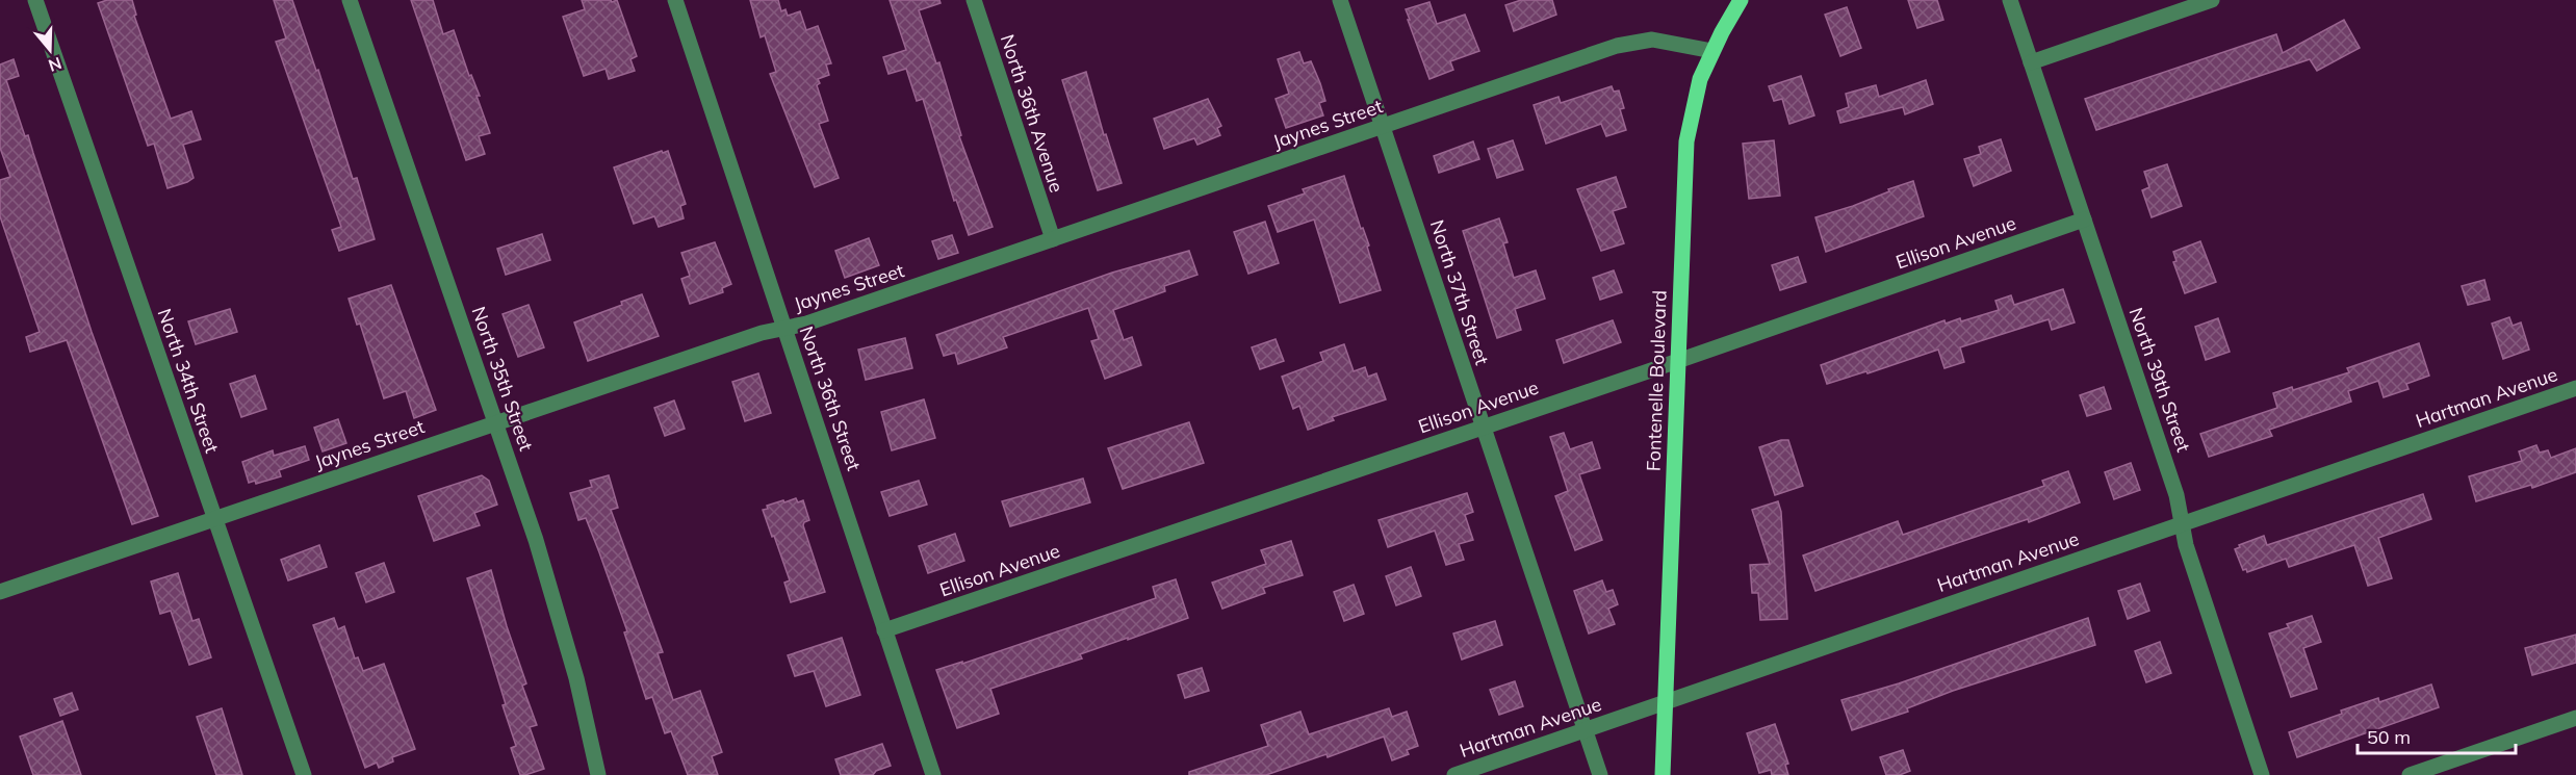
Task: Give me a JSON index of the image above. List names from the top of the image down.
{
  "streets": {
    "main road": ["Fontenelle Boulevard"],
    "street": [
      "North 36th Avenue",
      "Jaynes Street",
      "Ellison Avenue",
      "North 37th Street",
      "North 35th Street",
      "North 39th Street",
      "North 34th Street",
      "Hartman Avenue",
      "North 36th Street"
    ]
  },
  "crossings": [
    ["North 36th Avenue", "Jaynes Street"],
    ["Jaynes Street", "North 37th Street"],
    ["Jaynes Street", "North 35th Street"],
    ["Jaynes Street", "North 34th Street"],
    ["Jaynes Street", "Fontenelle Boulevard"],
    ["Jaynes Street", "North 36th Street"],
    ["Ellison Avenue", "North 37th Street"],
    ["Ellison Avenue", "North 39th Street"],
    ["Ellison Avenue", "Fontenelle Boulevard"],
    ["Ellison Avenue", "North 36th Street"],
    ["North 37th Street", "Hartman Avenue"],
    ["North 39th Street", "Hartman Avenue"],
    ["Fontenelle Boulevard", "Hartman Avenue"]
  ],
  "scale_bar": "50 m",
  "north": "bottom"
}
